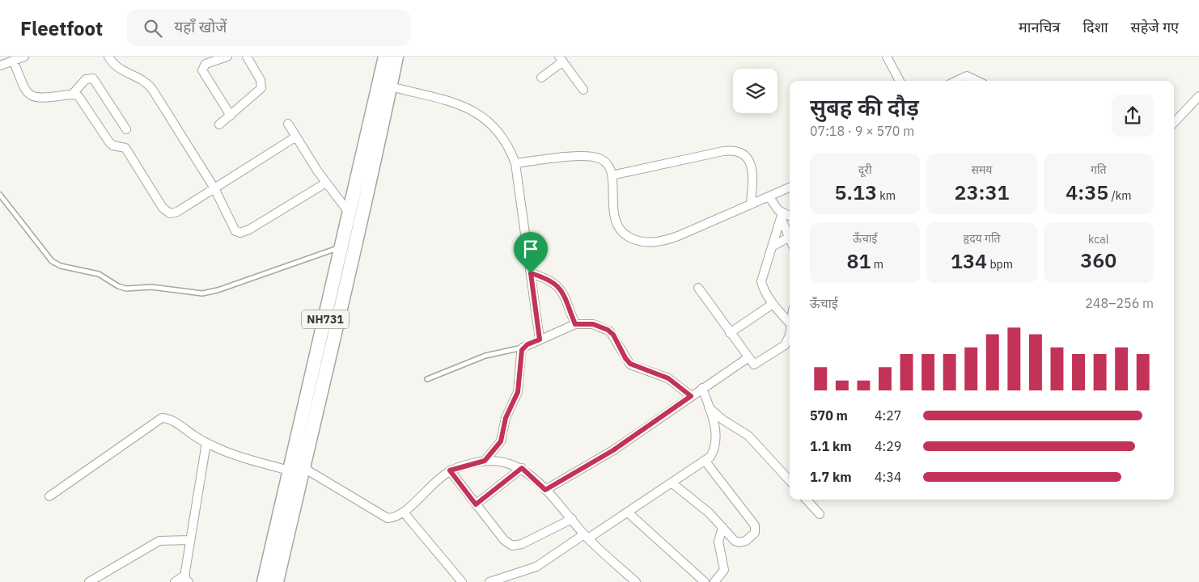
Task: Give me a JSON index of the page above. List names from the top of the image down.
{
  "streets": {
    "highway": ["NH731"]
  },
  "page": {
    "header": "Fleetfoot",
    "search": "यहाँ खोजें",
    "nav": ["मानचित्र", "दिशा", "सहेजे गए"],
    "heading": ["सुबह की दौड़", "07:18 · 9 × 570 m"],
    "stats": [
      ["दूरी", "5.13 km"],
      ["समय", "23:31"],
      ["गति", "4:35 /km"],
      ["ऊँचाई", "81 m"],
      ["हृदय गति", "134 bpm"],
      ["kcal", "360"]
    ],
    "chart": ["ऊँचाई", "248–256 m"],
    "list": [
      {
        "name": "570 m",
        "note": "4:27"
      },
      {
        "name": "1.1 km",
        "note": "4:29"
      },
      {
        "name": "1.7 km",
        "note": "4:34"
      }
    ]
  }
}
